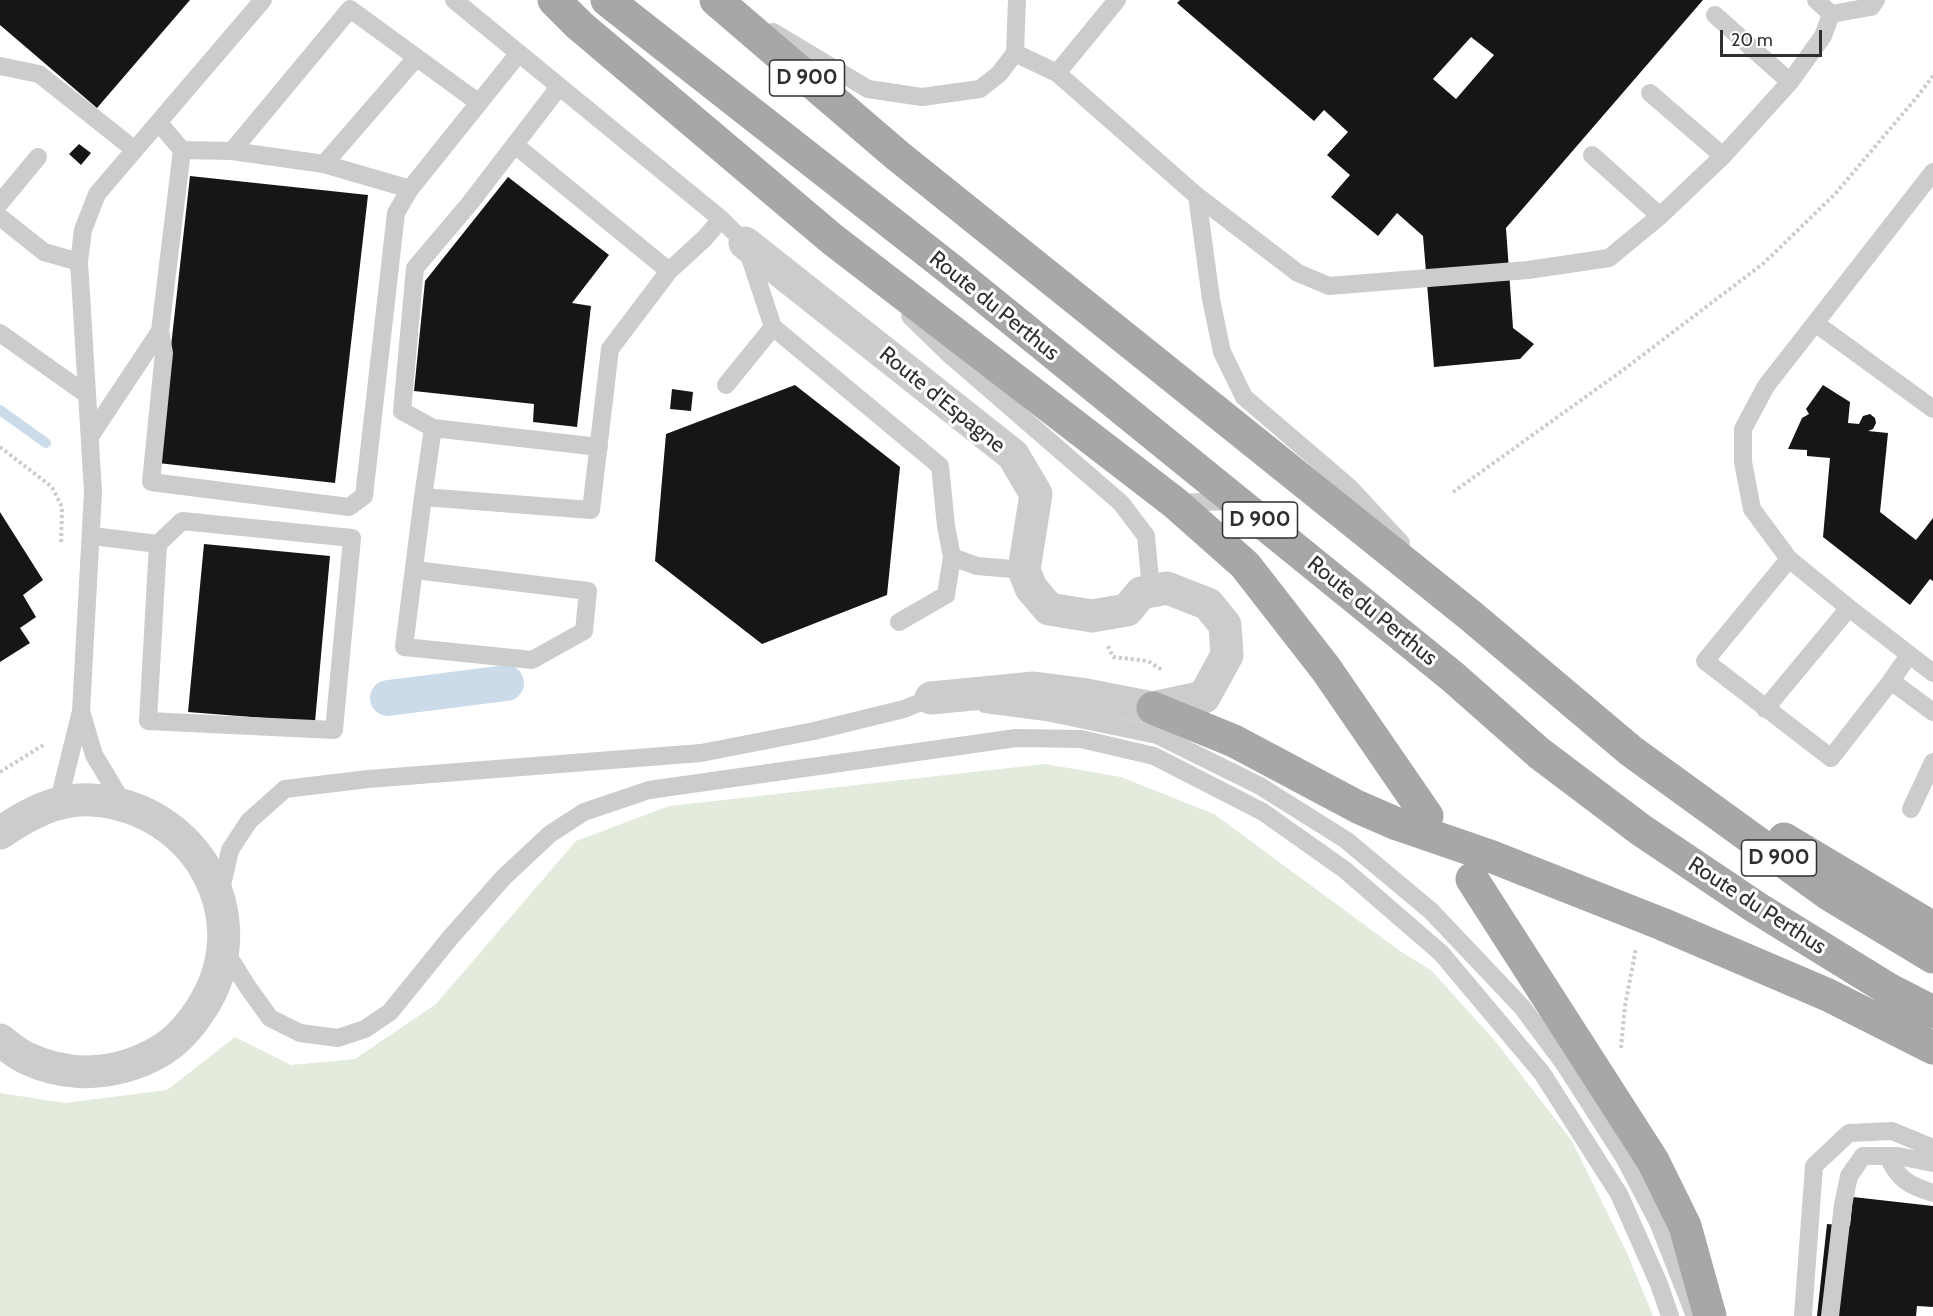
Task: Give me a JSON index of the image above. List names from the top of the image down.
{
  "streets": {
    "main road": ["D 900", "Route du Perthus"],
    "street": ["Route d'Espagne"]
  },
  "scale_bar": "20 m"
}
